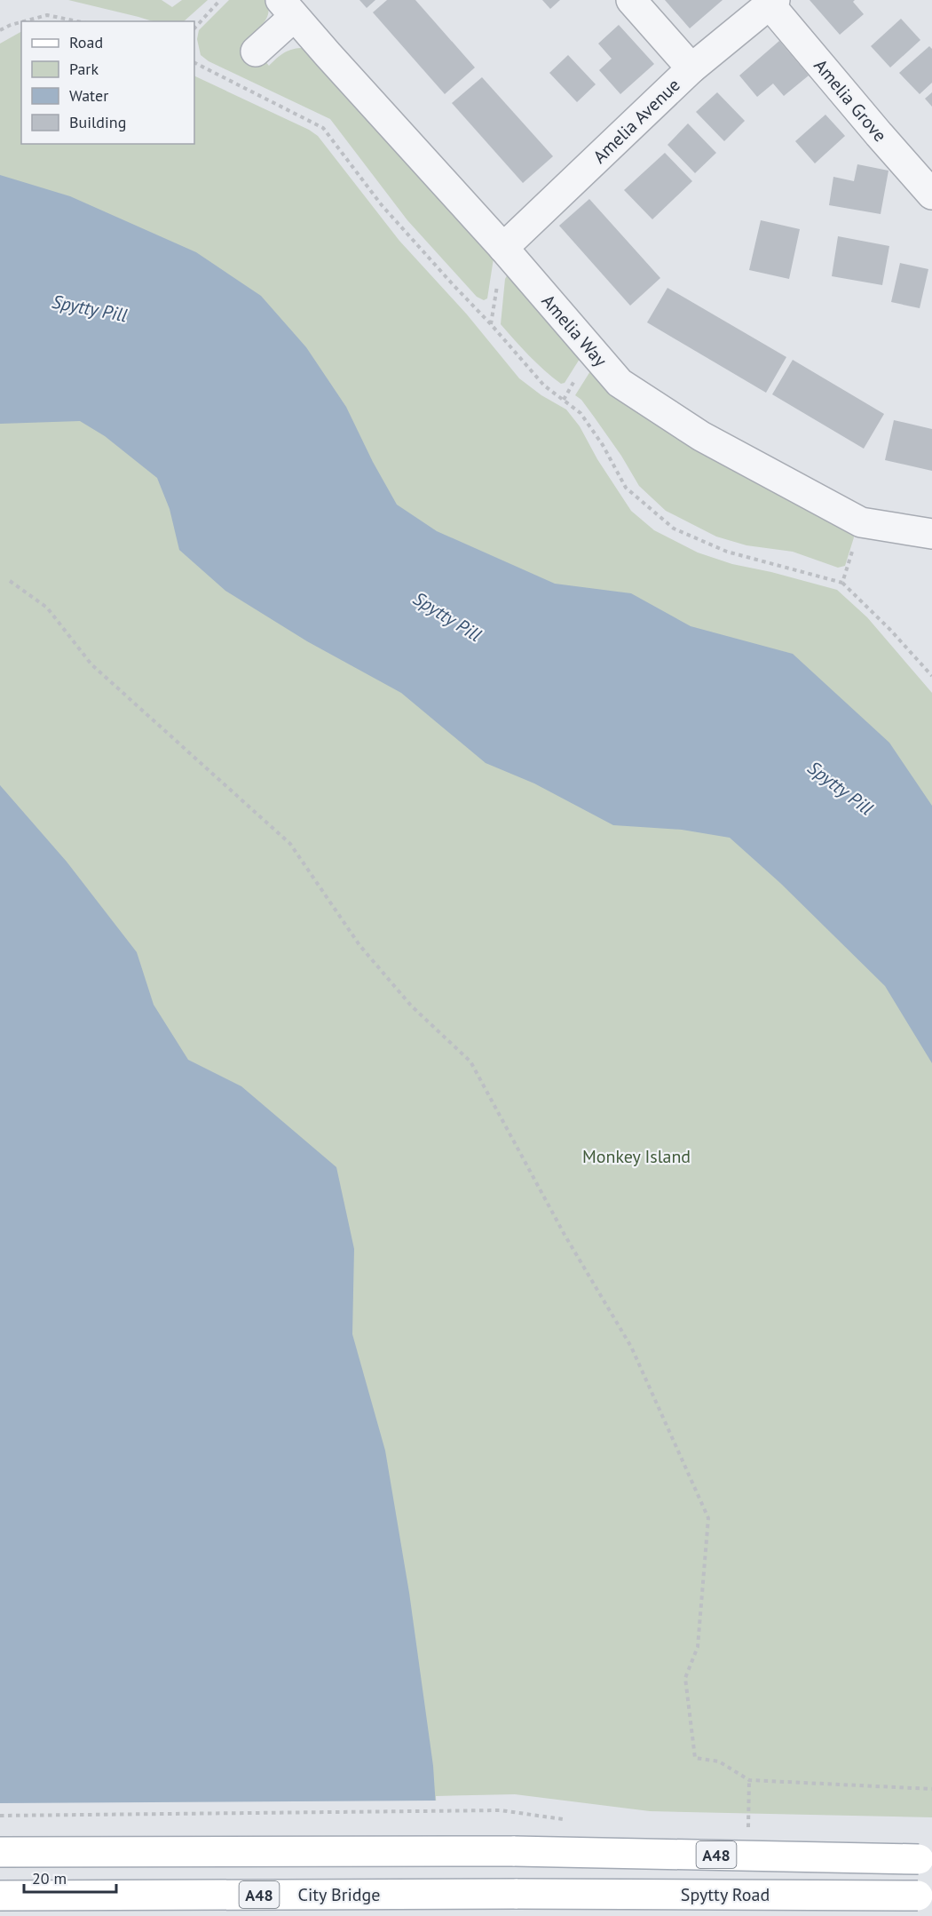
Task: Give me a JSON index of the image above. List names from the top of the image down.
{
  "streets": {
    "main road": ["A48", "City Bridge", "Spytty Road"],
    "street": ["Amelia Grove", "Amelia Avenue", "Amelia Way"]
  },
  "crossings": [
    ["Amelia Grove", "Amelia Avenue"],
    ["Amelia Avenue", "Amelia Way"],
    ["City Bridge", "Spytty Road"]
  ],
  "water": ["Spytty Pill"],
  "parks": ["Monkey Island"],
  "legend": [
    "Road",
    "Park",
    "Water",
    "Building"
  ],
  "scale_bar": "20 m"
}
